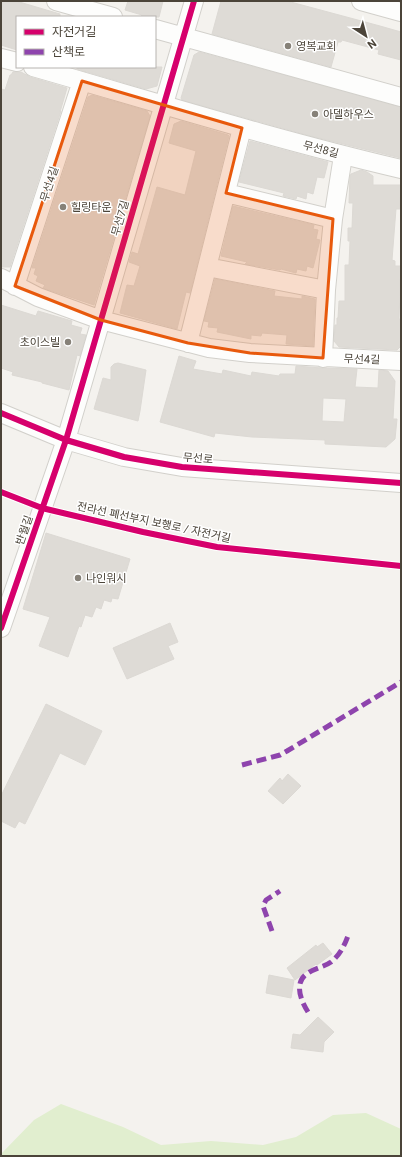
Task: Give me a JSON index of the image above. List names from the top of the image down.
{
  "streets": {
    "street": [
      "무선8길",
      "무선4길",
      "무선7길",
      "무선로",
      "반월길"
    ],
    "cycle path": ["전라선 폐선부지 보행로 / 자전거길"]
  },
  "crossings": [
    ["무선4길", "무선7길"],
    ["무선7길", "무선로"],
    ["무선7길", "반월길"],
    ["무선로", "반월길"]
  ],
  "places": [
    "영복교회",
    "아델하우스",
    "힐링타운",
    "초이스빌",
    "나인워시"
  ],
  "legend": ["자전거길", "산책로"],
  "north": "bottom right"
}
